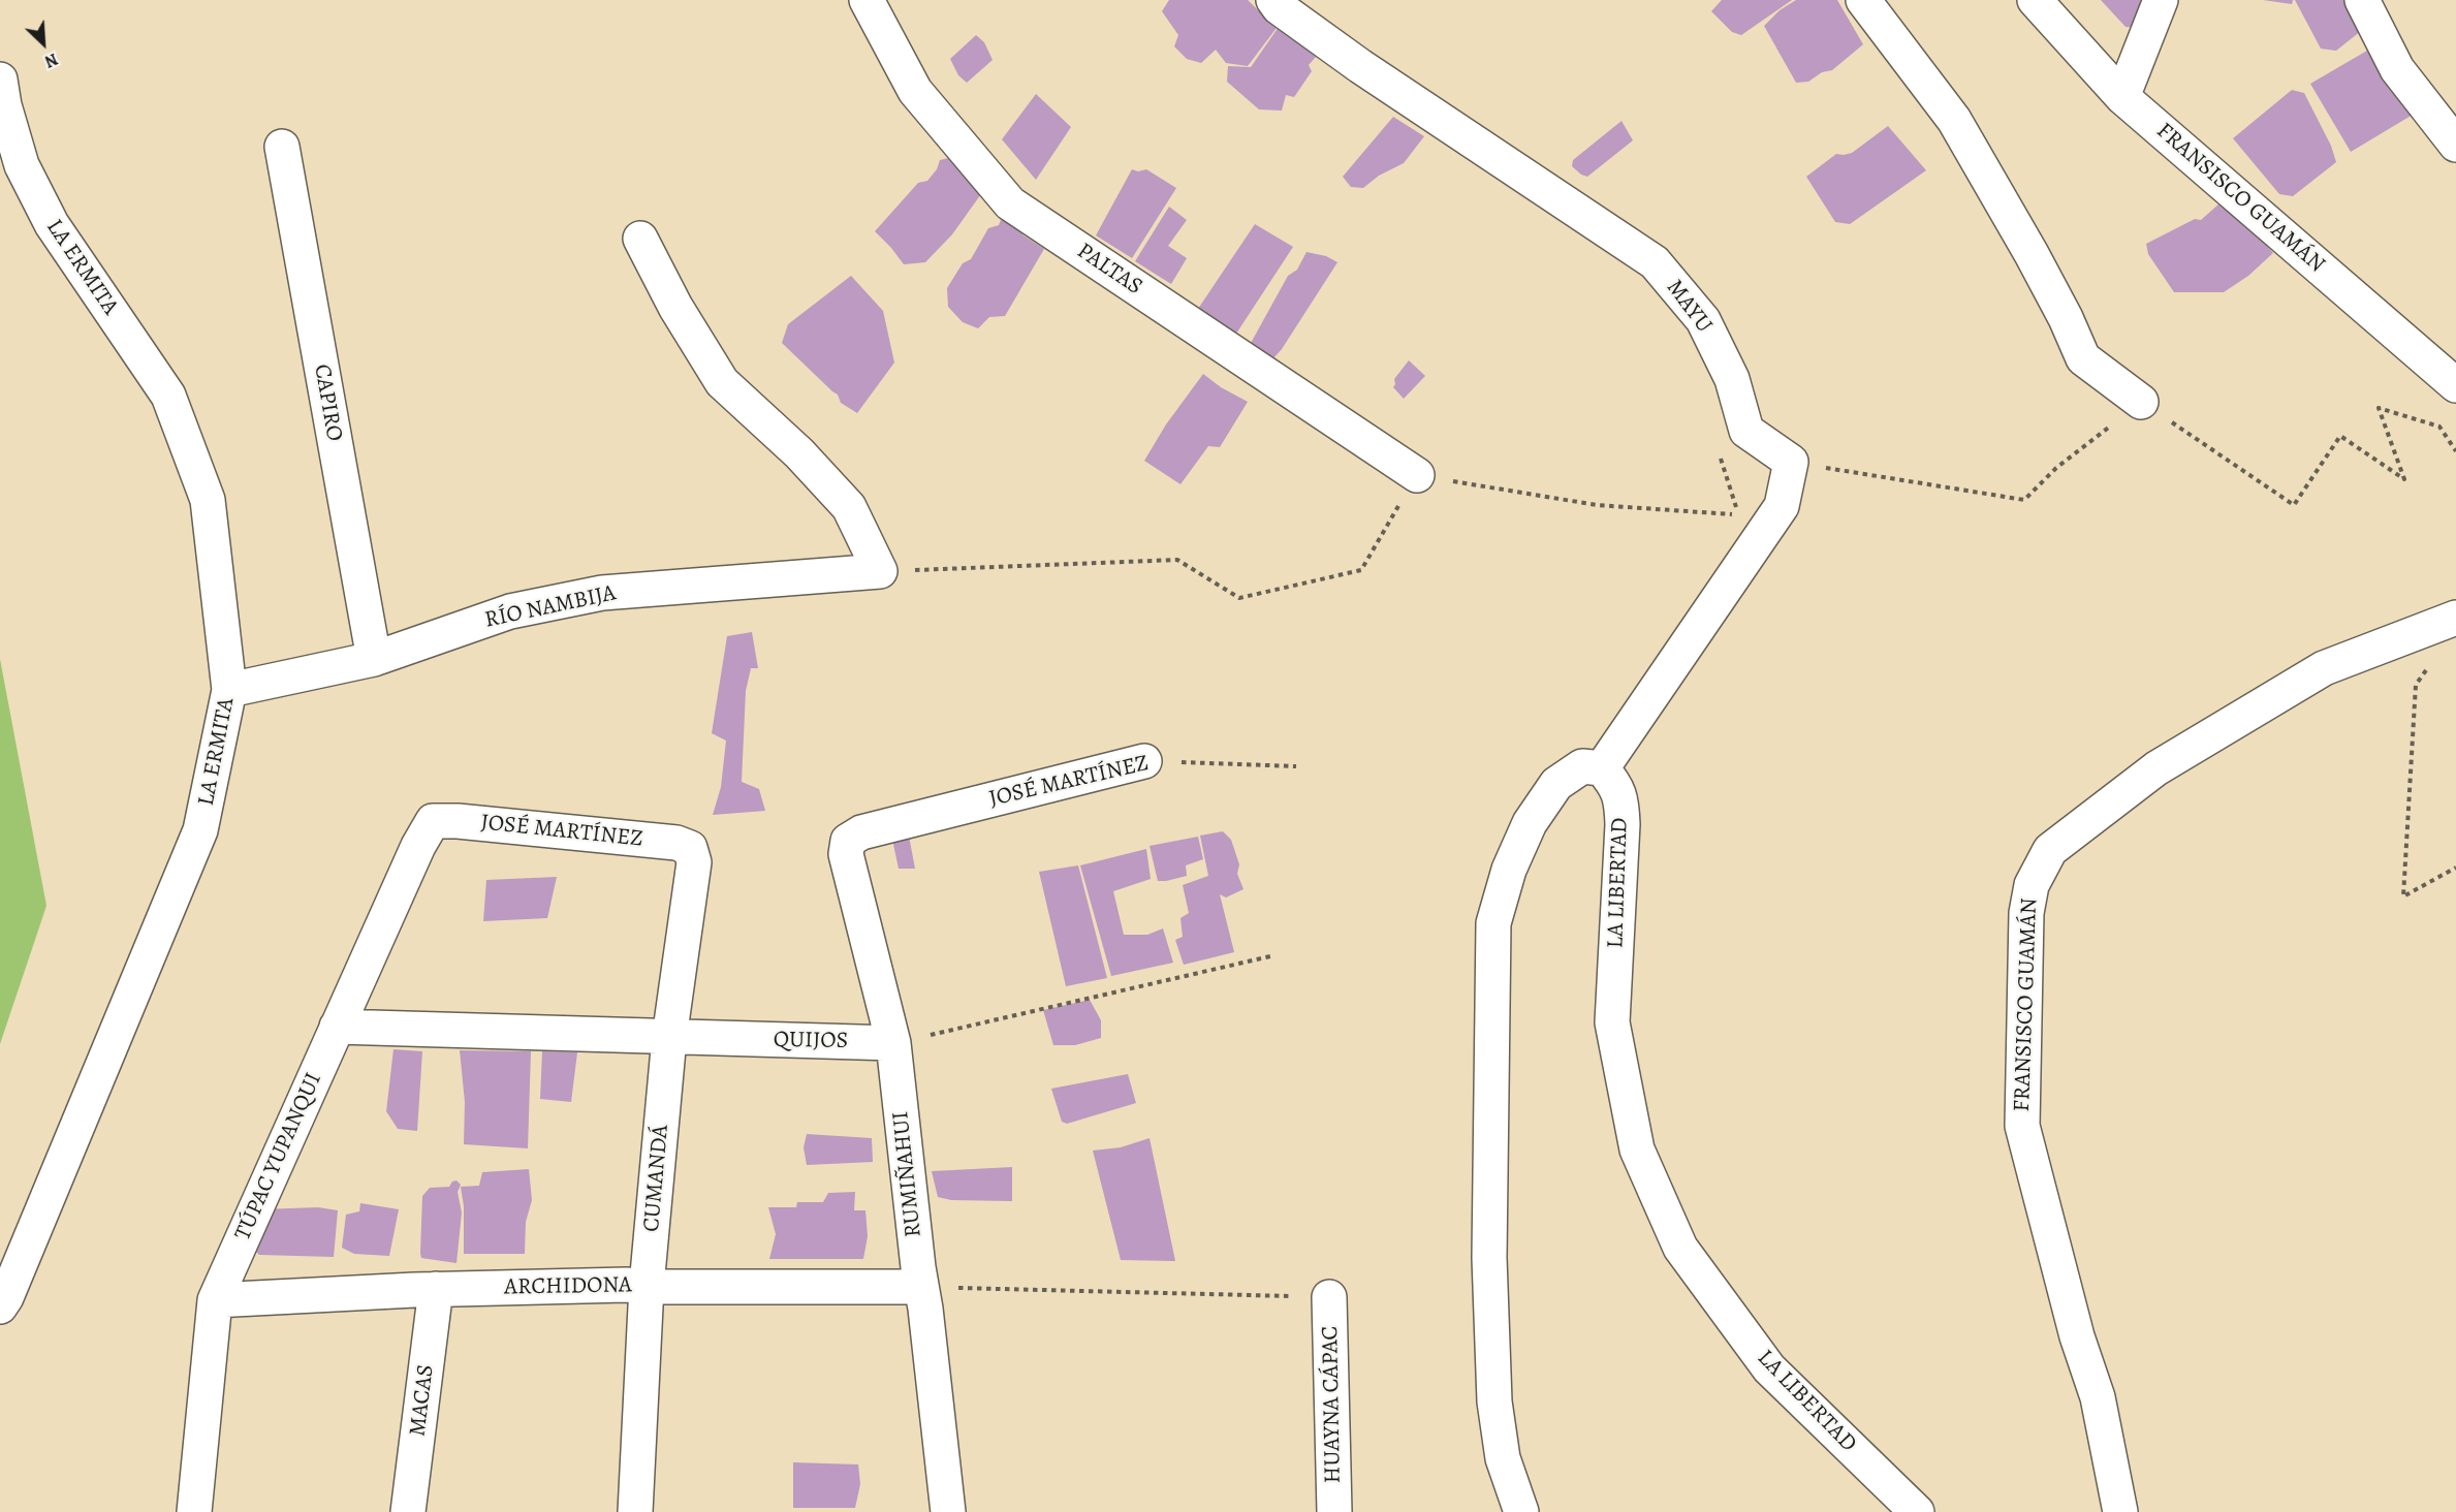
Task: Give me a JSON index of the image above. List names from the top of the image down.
{
  "streets": {
    "street": [
      "FRANSISCO GUAMÁN",
      "LA ERMITA",
      "PALTAS",
      "MAYU",
      "CAPIRO",
      "RÍO NAMBIJA",
      "JOSÉ MARTÍNEZ",
      "LA LIBERTAD",
      "QUIJOS",
      "TÚPAC YUPANQUI",
      "RUMIÑAHUI",
      "CUMANDÁ",
      "ARCHIDONA",
      "MACAS",
      "HUAYNA CÁPAC"
    ]
  },
  "crossings": [
    ["LA ERMITA", "RÍO NAMBIJA"],
    ["CAPIRO", "RÍO NAMBIJA"],
    ["JOSÉ MARTÍNEZ", "TÚPAC YUPANQUI"],
    ["JOSÉ MARTÍNEZ", "RUMIÑAHUI"],
    ["JOSÉ MARTÍNEZ", "CUMANDÁ"],
    ["QUIJOS", "TÚPAC YUPANQUI"],
    ["QUIJOS", "RUMIÑAHUI"],
    ["QUIJOS", "CUMANDÁ"],
    ["TÚPAC YUPANQUI", "ARCHIDONA"],
    ["RUMIÑAHUI", "ARCHIDONA"],
    ["CUMANDÁ", "ARCHIDONA"],
    ["ARCHIDONA", "MACAS"]
  ],
  "north": "bottom right"
}
